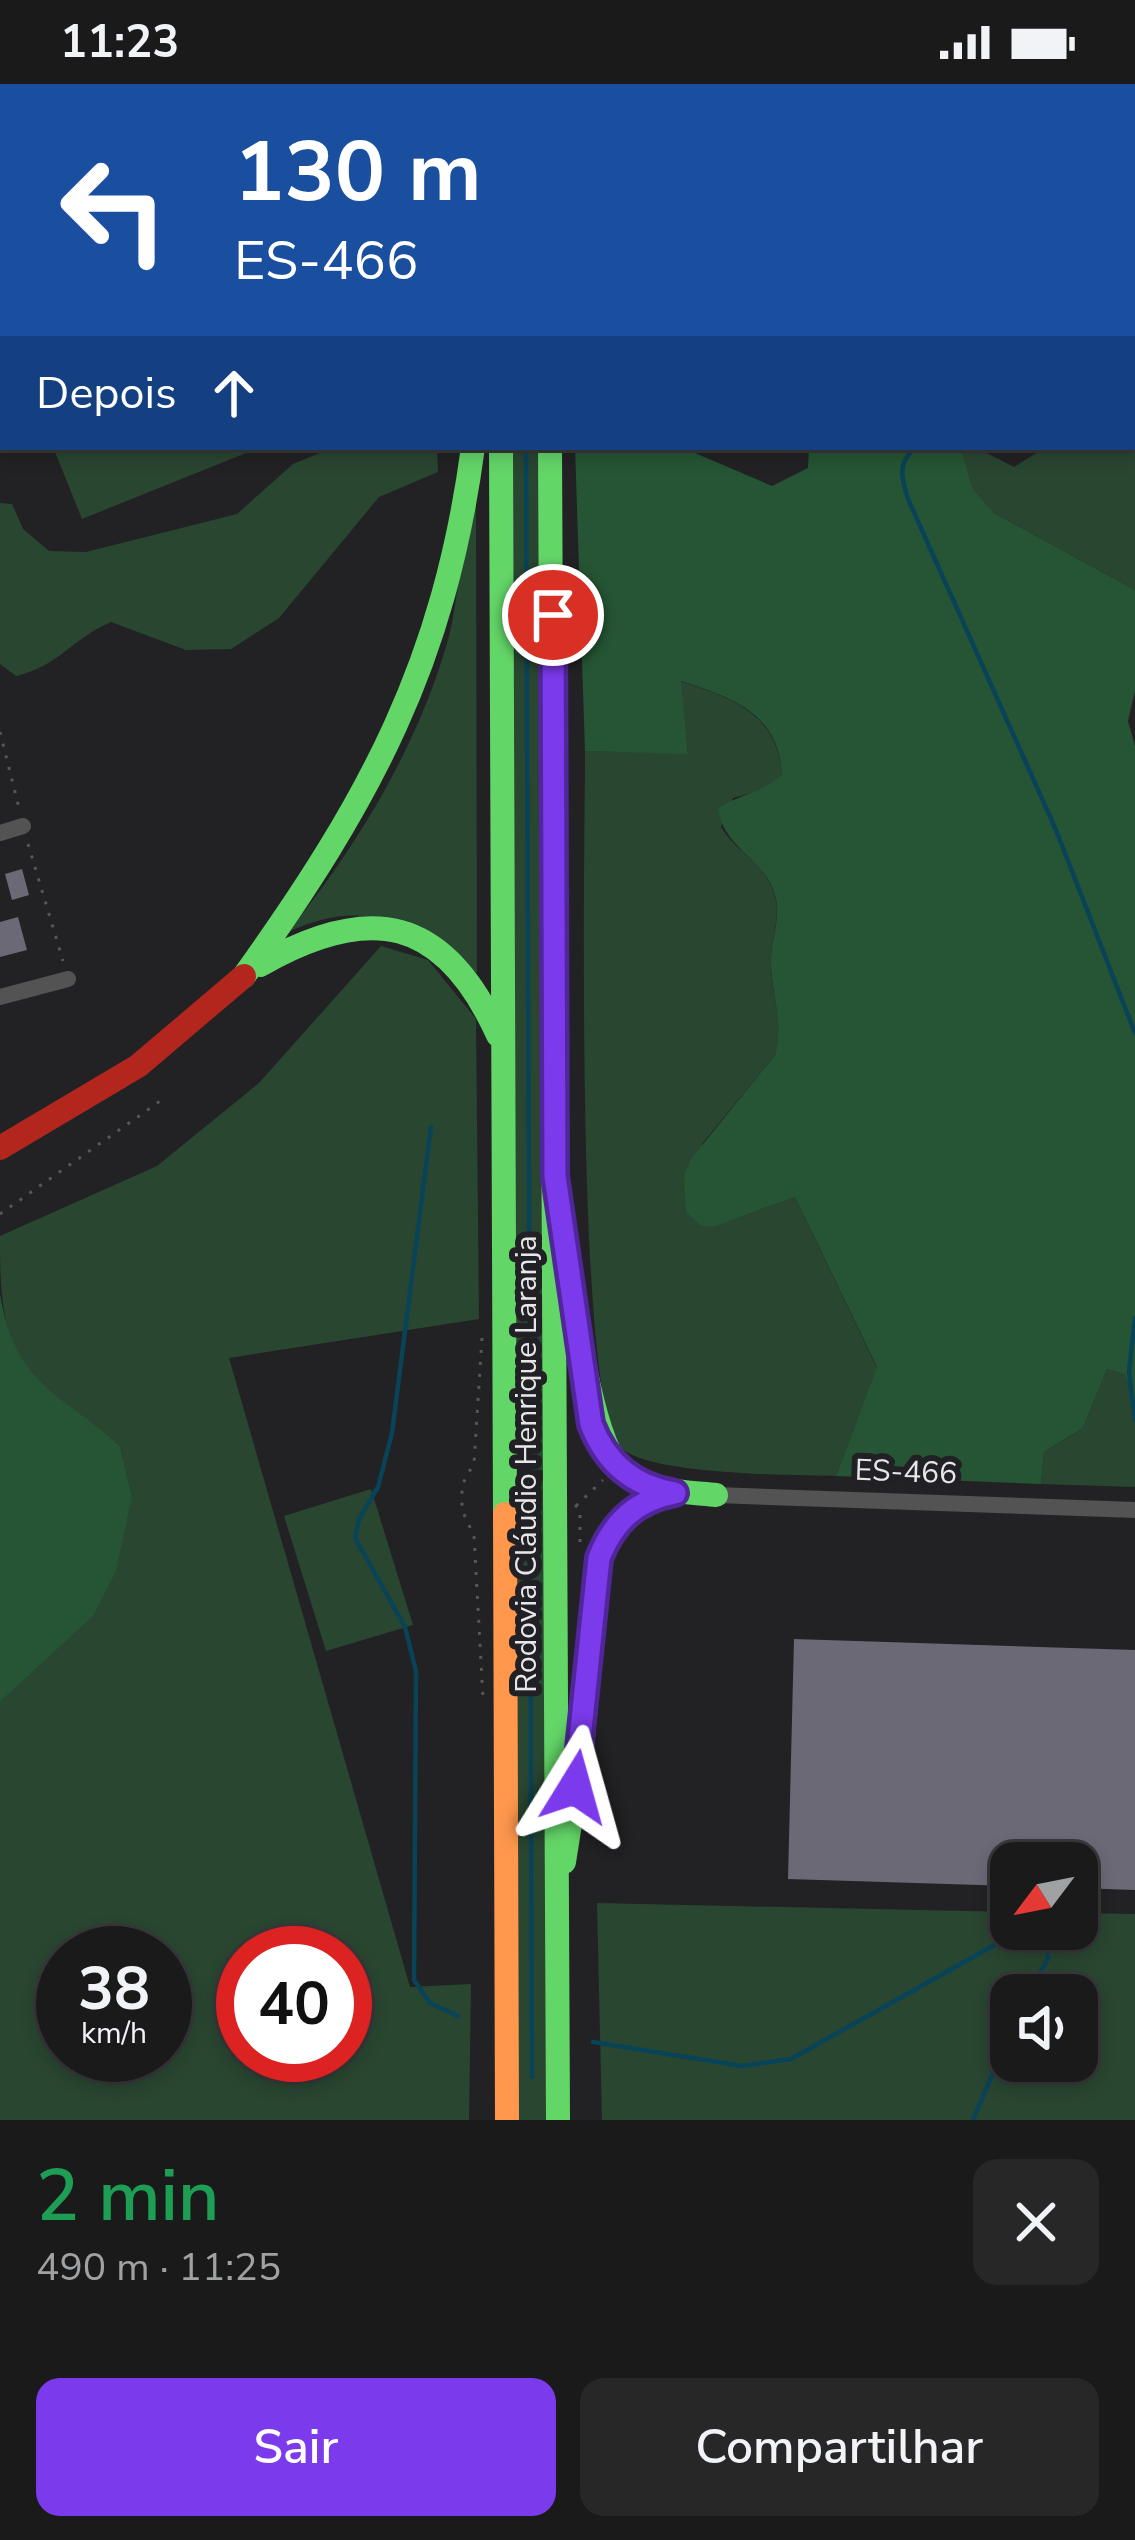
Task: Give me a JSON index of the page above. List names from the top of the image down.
{
  "streets": {
    "main road": ["Rodovia Cláudio Henrique Laranja", "ES-466"]
  },
  "crossings": [
    ["Rodovia Cláudio Henrique Laranja", "ES-466"]
  ],
  "north": "bottom left",
  "page": {
    "status": "11:23",
    "turn": ["130 m", "ES-466"],
    "then": "Depois",
    "speed": "38 km/h",
    "limit": "40",
    "heading": ["2 min", "490 m · 11:25"],
    "buttons": ["Sair", "Compartilhar"]
  }
}
